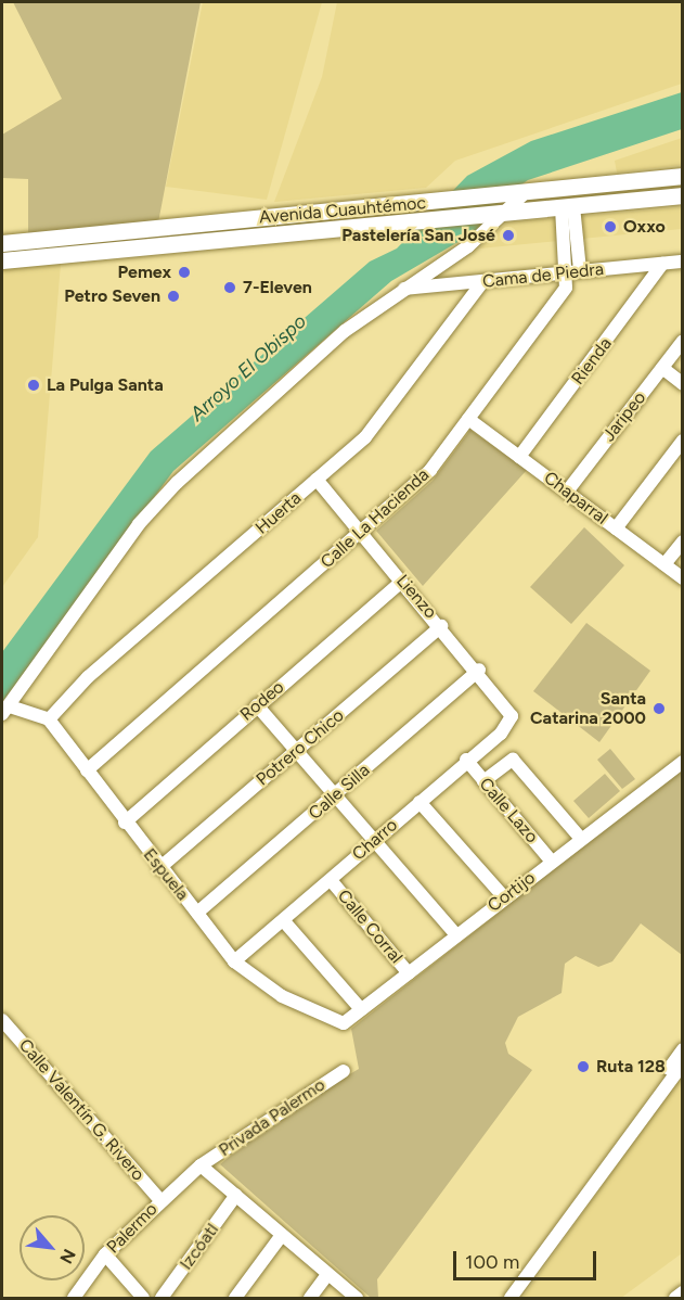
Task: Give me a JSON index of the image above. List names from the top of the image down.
{
  "streets": {
    "main road": ["Avenida Cuauhtémoc"],
    "street": [
      "Cama de Piedra",
      "Rienda",
      "Jaripeo",
      "Chaparral",
      "Huerta",
      "Calle La Hacienda",
      "Lienzo",
      "Rodeo",
      "Potrero Chico",
      "Calle Silla",
      "Calle Lazo",
      "Charro",
      "Espuela",
      "Cortijo",
      "Calle Corral",
      "Calle Valentín G. Rivero",
      "Privada Palermo",
      "Palermo",
      "Izcóatl"
    ]
  },
  "crossings": [
    ["Avenida Cuauhtémoc", "Calle La Hacienda"],
    ["Cama de Piedra", "Rienda"],
    ["Cama de Piedra", "Huerta"],
    ["Cama de Piedra", "Calle La Hacienda"],
    ["Rienda", "Chaparral"],
    ["Jaripeo", "Chaparral"],
    ["Chaparral", "Calle La Hacienda"],
    ["Huerta", "Lienzo"],
    ["Huerta", "Espuela"],
    ["Calle La Hacienda", "Lienzo"],
    ["Calle La Hacienda", "Espuela"],
    ["Lienzo", "Rodeo"],
    ["Lienzo", "Potrero Chico"],
    ["Lienzo", "Calle Silla"],
    ["Lienzo", "Charro"],
    ["Rodeo", "Espuela"],
    ["Potrero Chico", "Espuela"],
    ["Calle Silla", "Espuela"],
    ["Calle Lazo", "Charro"],
    ["Calle Lazo", "Cortijo"],
    ["Charro", "Espuela"],
    ["Charro", "Calle Corral"],
    ["Espuela", "Cortijo"],
    ["Cortijo", "Calle Corral"],
    ["Calle Valentín G. Rivero", "Palermo"],
    ["Privada Palermo", "Palermo"]
  ],
  "water": ["Arroyo El Obispo"],
  "places": [
    "Oxxo",
    "Pastelería San José",
    "Pemex",
    "7-Eleven",
    "Petro Seven",
    "La Pulga Santa",
    "Santa Catarina 2000",
    "Ruta 128"
  ],
  "scale_bar": "100 m",
  "north": "bottom right"
}
